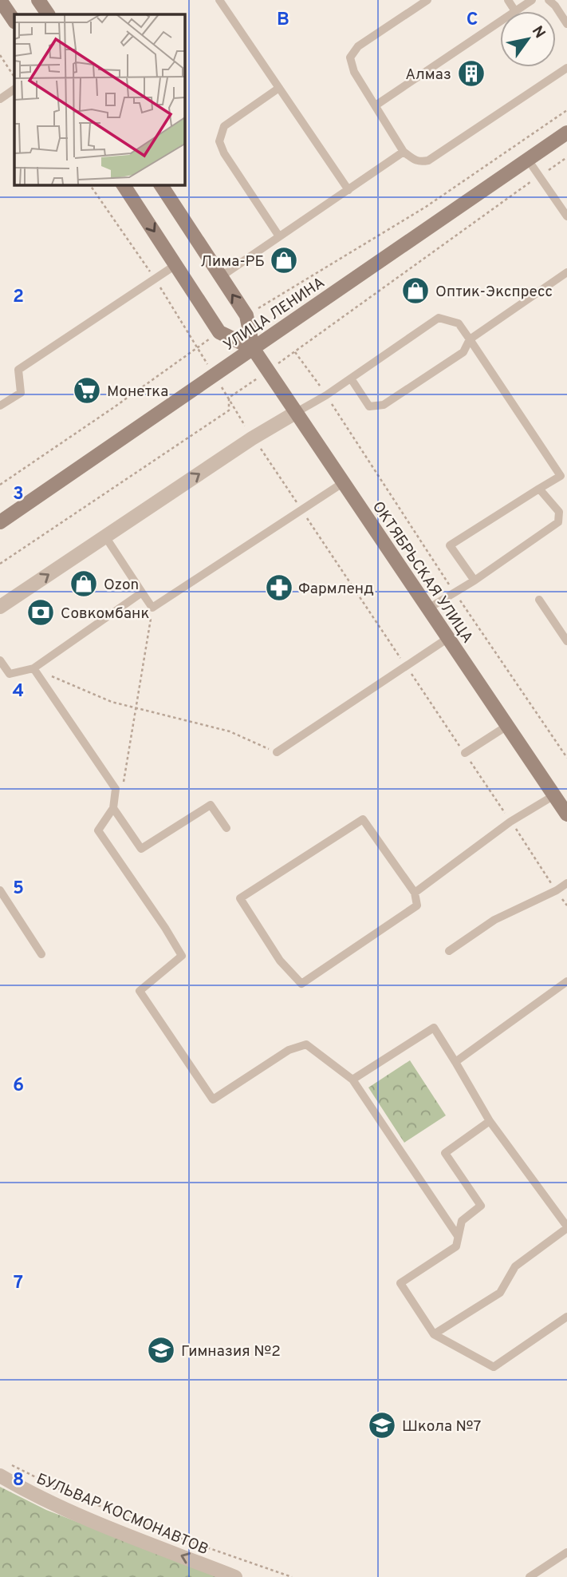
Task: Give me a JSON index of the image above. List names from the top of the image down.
{
  "streets": {
    "street": ["УЛИЦА ЛЕНИНА", "ОКТЯБРЬСКАЯ УЛИЦА", "БУЛЬВАР КОСМОНАВТОВ"]
  },
  "crossings": [
    ["УЛИЦА ЛЕНИНА", "ОКТЯБРЬСКАЯ УЛИЦА"]
  ],
  "one_way": ["БУЛЬВАР КОСМОНАВТОВ"],
  "places": {
    "building": ["Алмаз"],
    "shop": ["Лима-РБ", "Оптик-Экспресс", "Ozon"],
    "supermarket": ["Монетка"],
    "pharmacy": ["Фармленд"],
    "bank": ["Совкомбанк"],
    "school or university": ["Гимназия №2", "Школа №7"]
  },
  "north": "top right",
  "grid": {
    "columns": ["B", "C"],
    "rows": [
      "2",
      "3",
      "4",
      "5",
      "6",
      "7",
      "8"
    ]
  }
}
